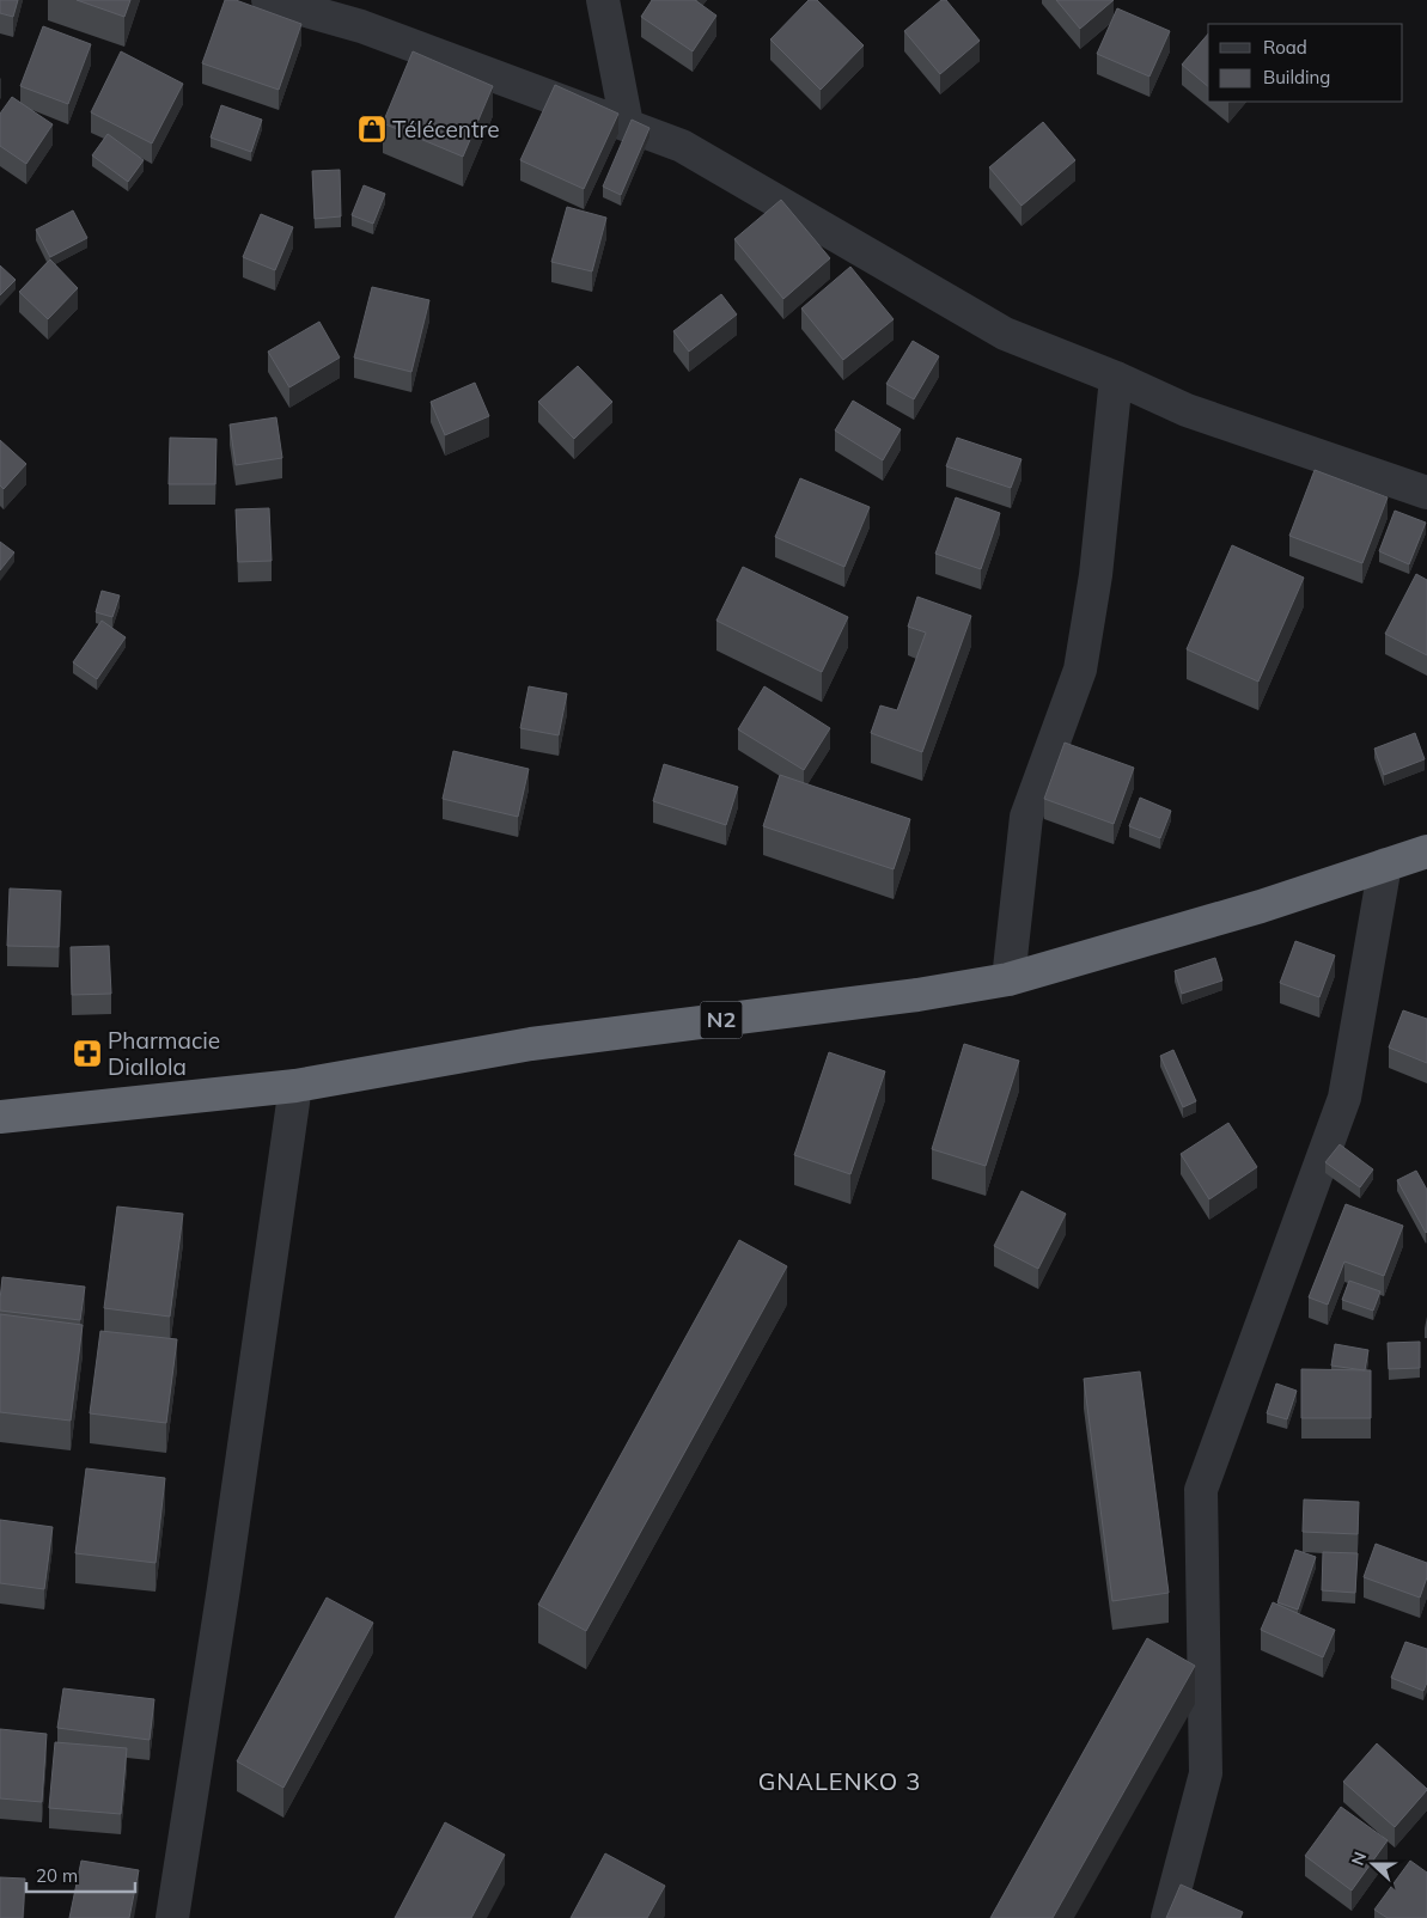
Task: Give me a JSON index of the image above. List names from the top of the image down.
{
  "streets": {
    "highway": ["N2"]
  },
  "districts": ["GNALENKO 3"],
  "places": {
    "shop": ["Télécentre"],
    "pharmacy": ["Pharmacie Diallola"]
  },
  "legend": ["Road", "Building"],
  "scale_bar": "20 m",
  "north": "left"
}
